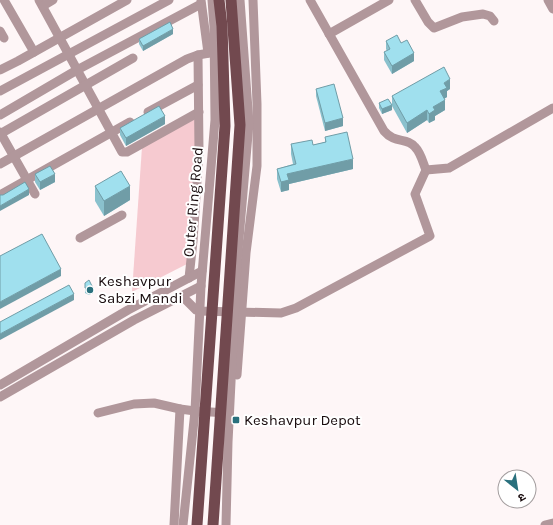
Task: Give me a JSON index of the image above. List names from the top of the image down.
{
  "streets": {
    "main road": ["Outer Ring Road"]
  },
  "places": {
    "other": ["Keshavpur Sabzi Mandi"],
    "transit": ["Keshavpur Depot"]
  },
  "north": "bottom right"
}
